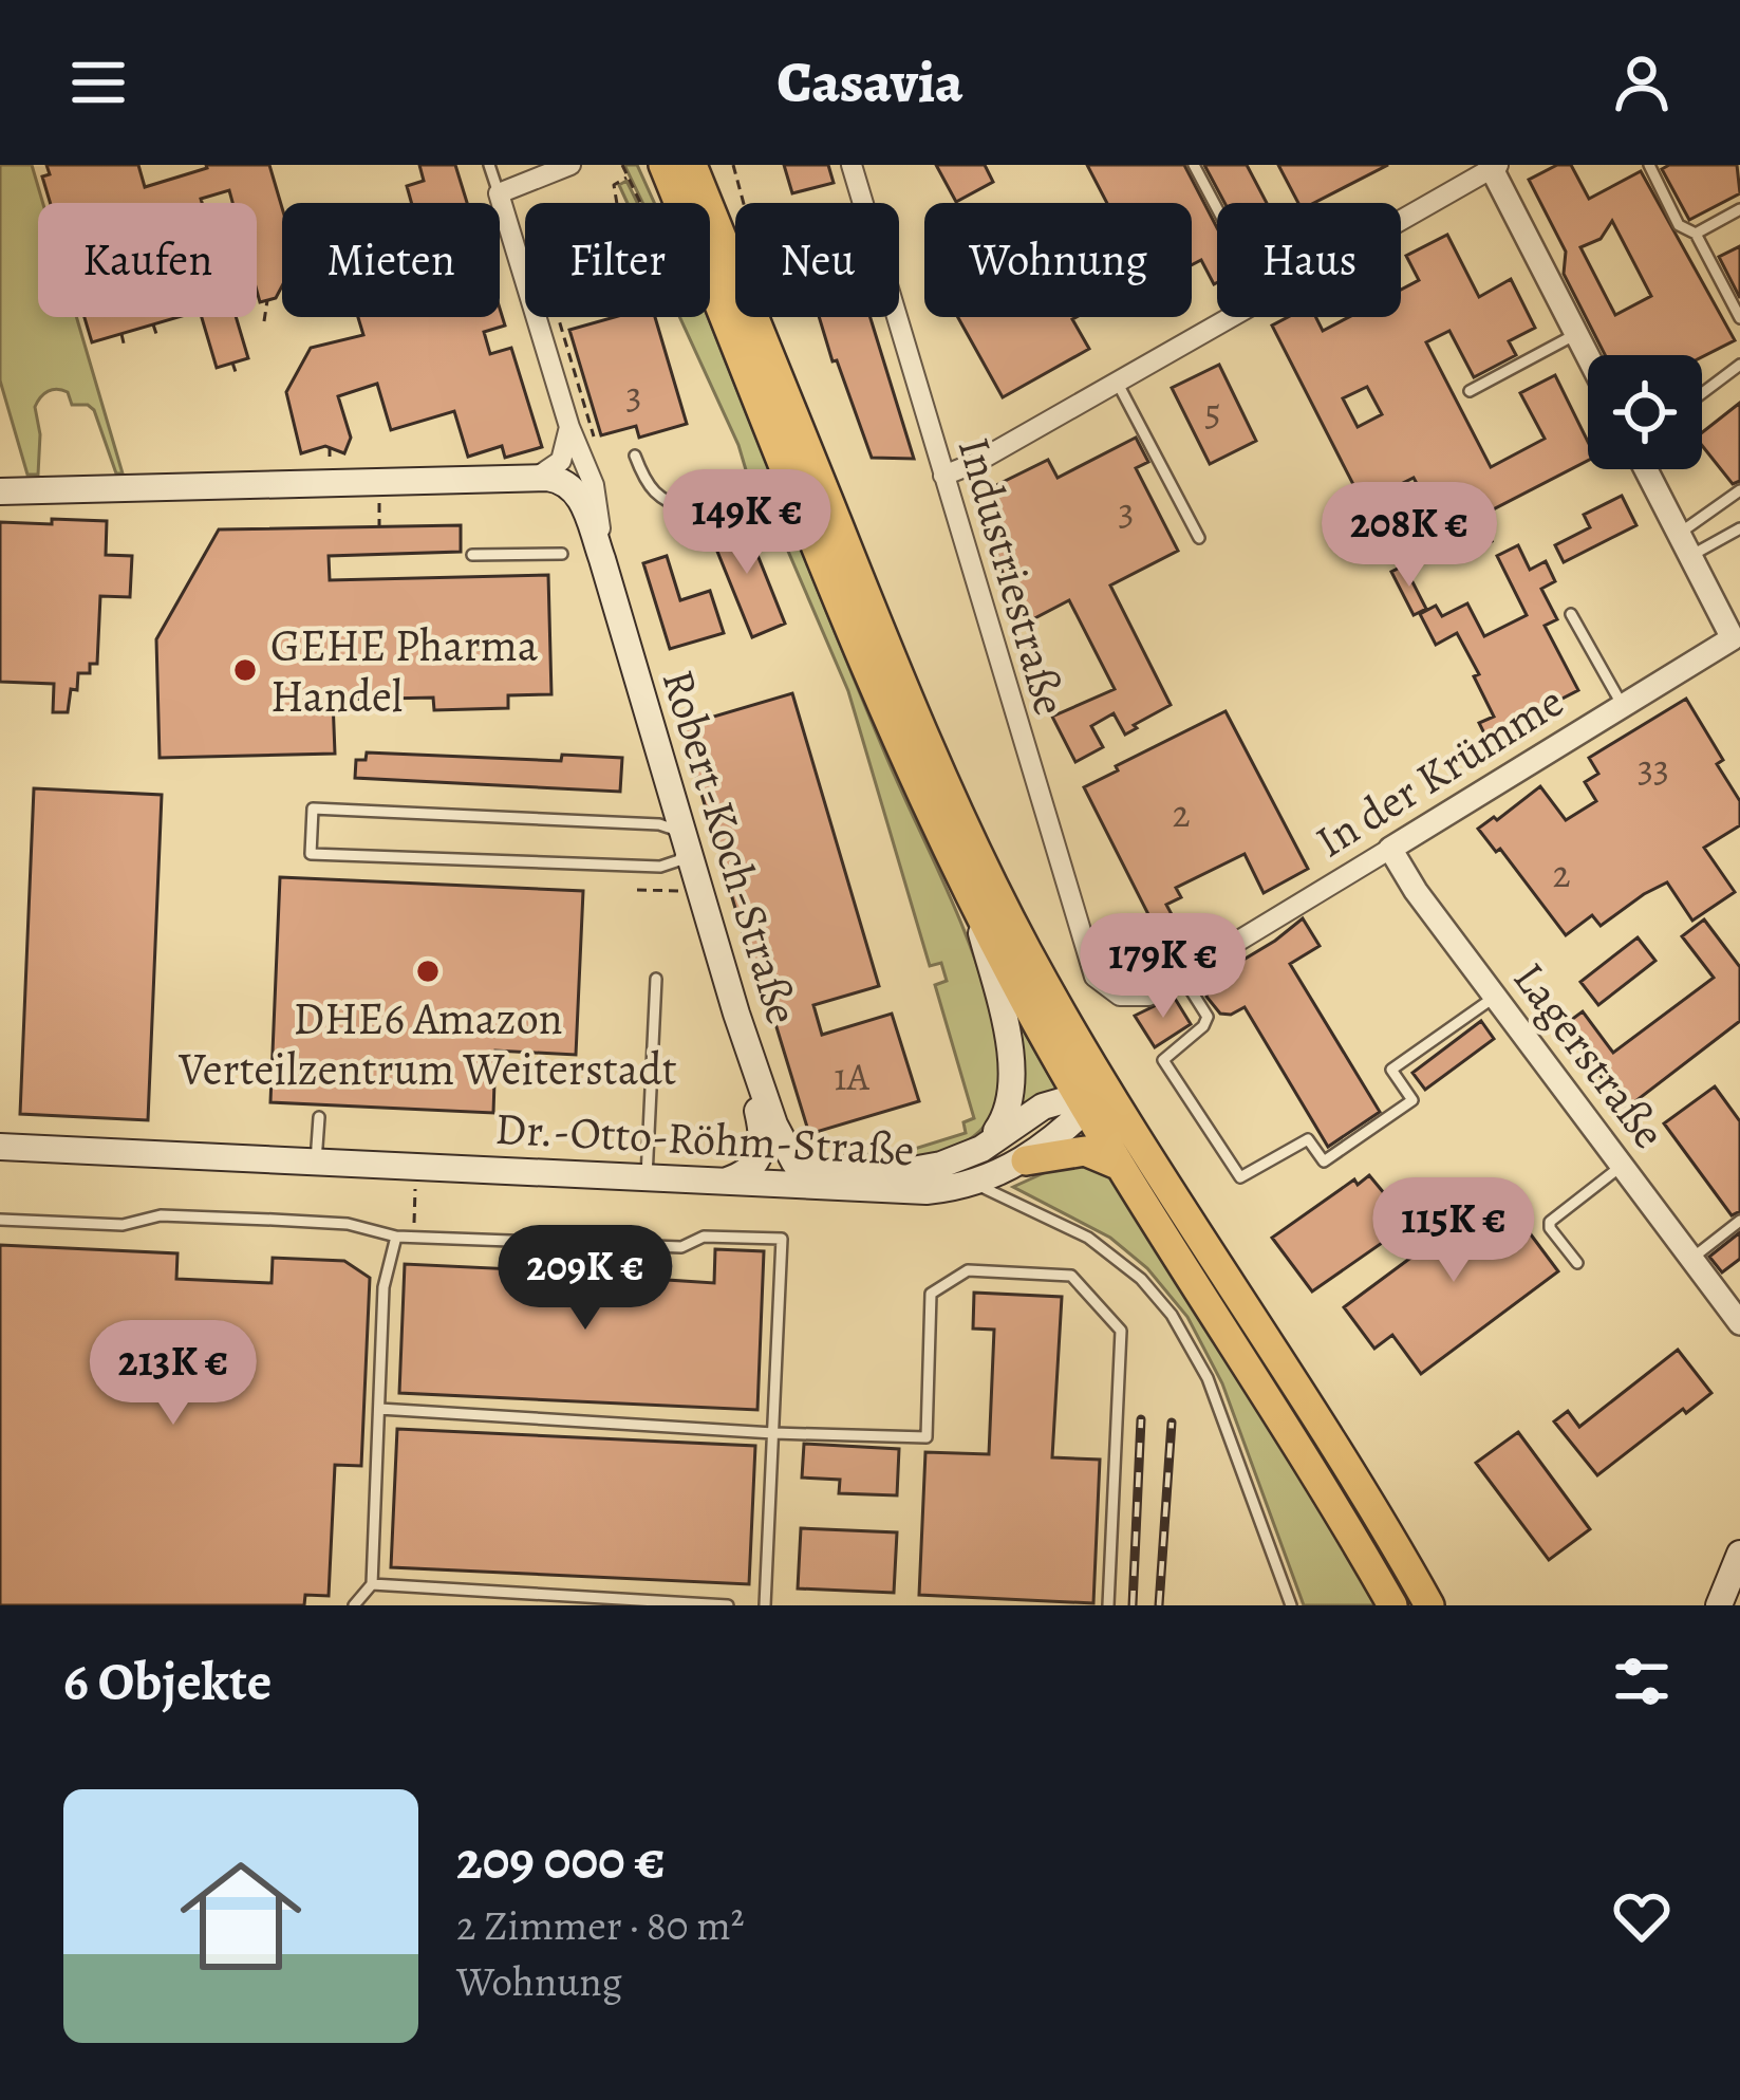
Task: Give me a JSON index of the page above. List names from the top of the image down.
{
  "streets": {
    "main road": ["Robert-Koch-Straße", "Dr.-Otto-Röhm-Straße"],
    "street": ["Industriestraße", "In der Krümme", "Lagerstraße"]
  },
  "crossings": [
    ["Industriestraße", "In der Krümme"],
    ["In der Krümme", "Lagerstraße"],
    ["Robert-Koch-Straße", "Dr.-Otto-Röhm-Straße"]
  ],
  "places": ["GEHE Pharma Handel", "DHE6 Amazon Verteilzentrum Weiterstadt"],
  "house_numbers": [
    "3",
    "5",
    "3",
    "33",
    "2",
    "2",
    "1A"
  ],
  "page": {
    "header": "Casavia",
    "chip": [
      "Kaufen",
      "Mieten",
      "Filter",
      "Neu",
      "Wohnung",
      "Haus"
    ],
    "price": [
      "149K €",
      "208K €",
      "179K €",
      "115K €",
      "209K €",
      "213K €"
    ],
    "heading": "6 Objekte",
    "list": [
      {
        "name": "209 000 €",
        "note": "2 Zimmer · 80 m² · Wohnung"
      }
    ]
  }
}
